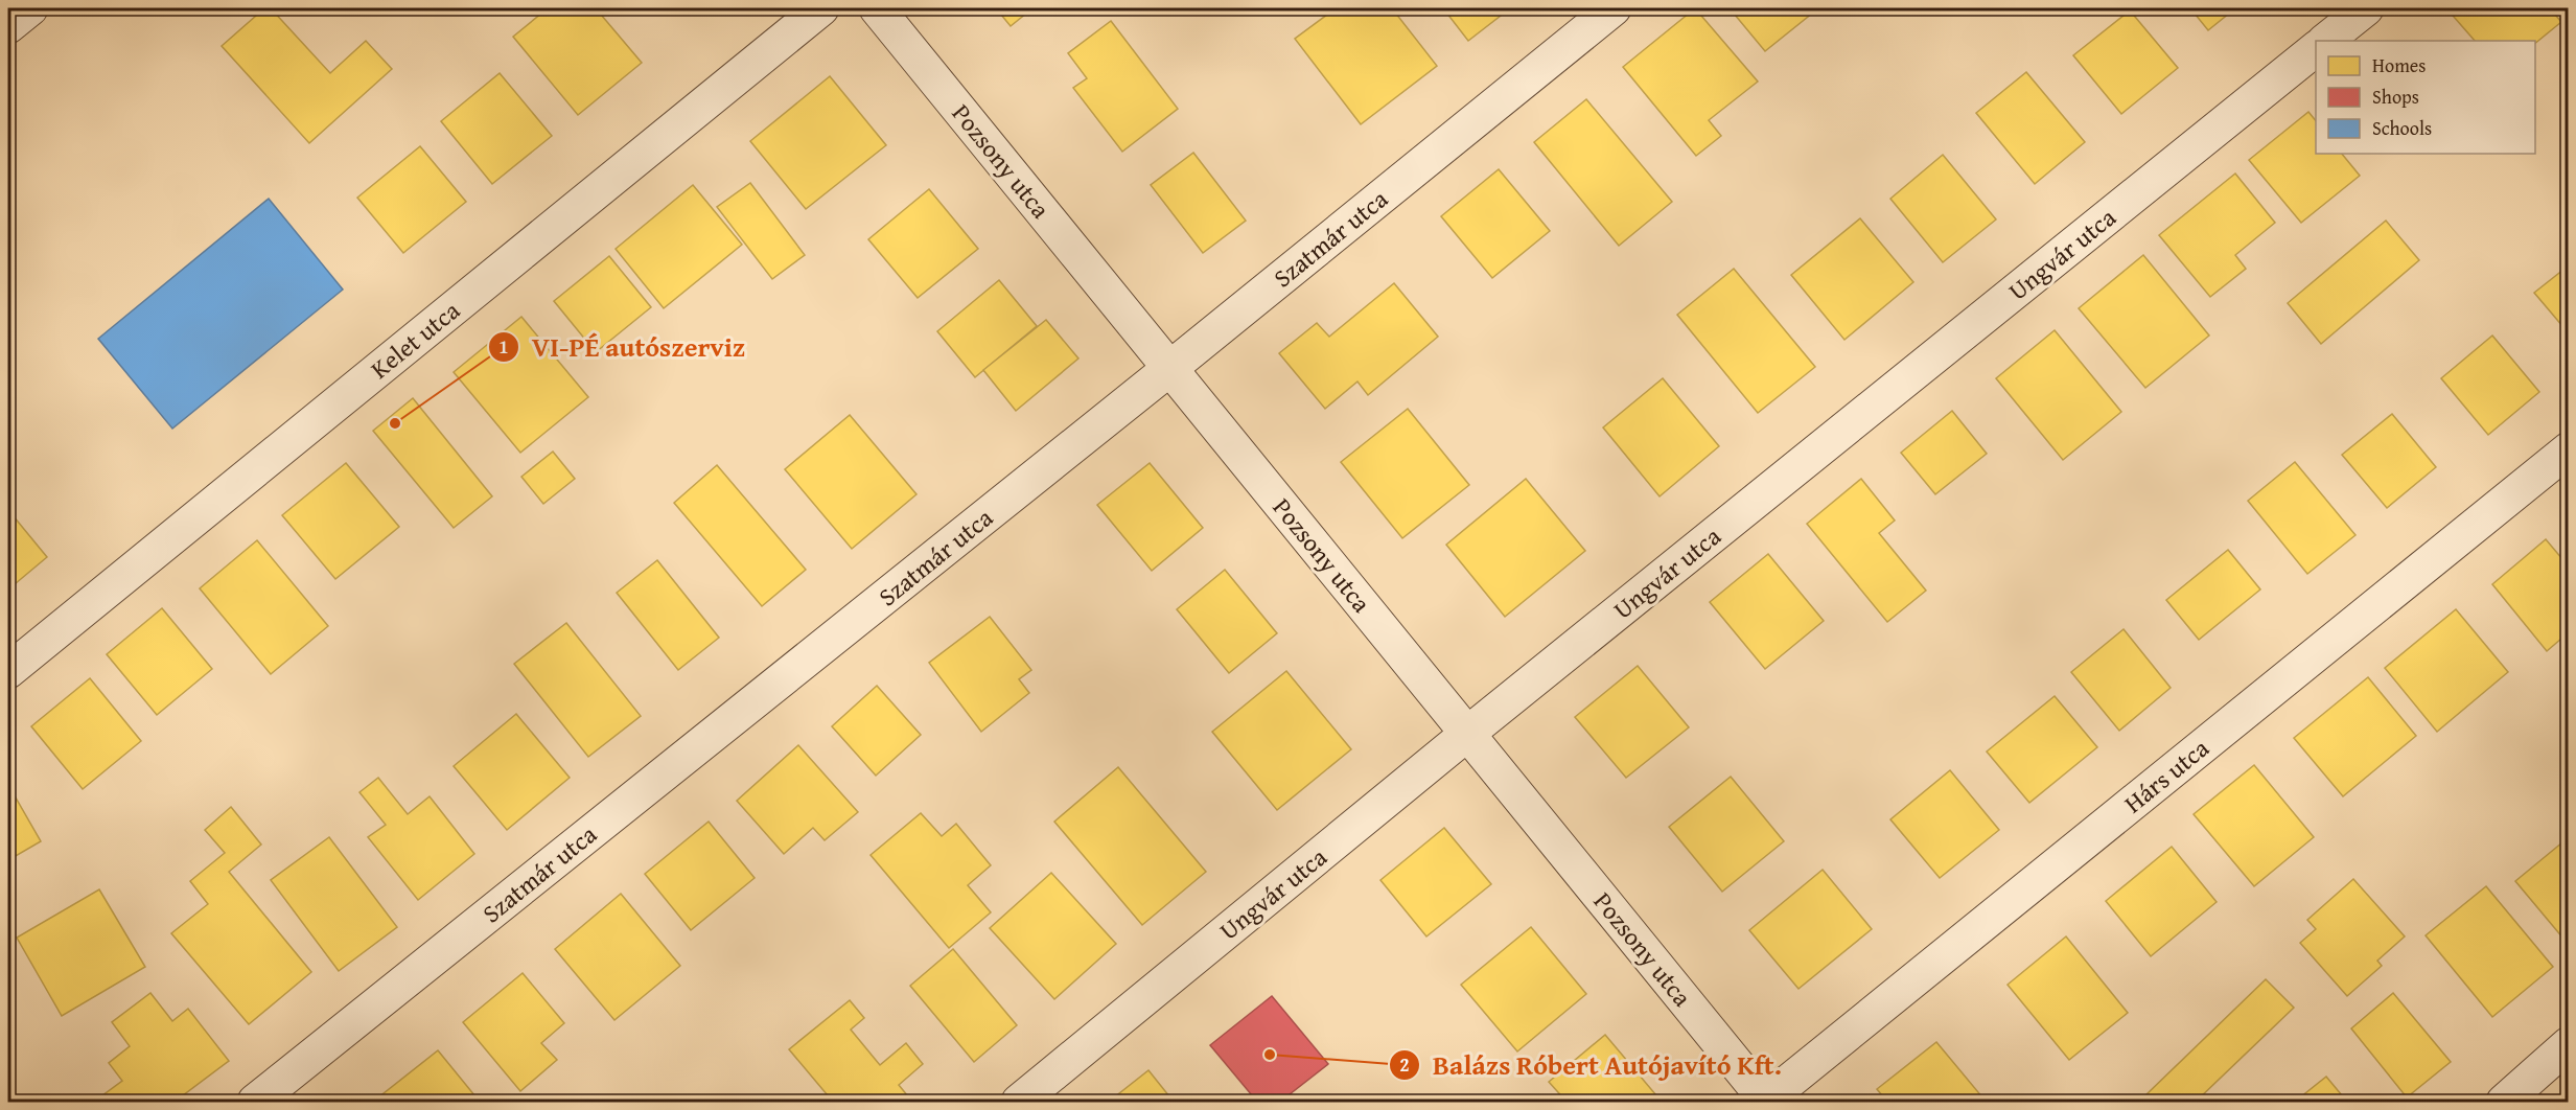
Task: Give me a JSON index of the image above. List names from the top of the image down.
{
  "streets": {
    "street": [
      "Pozsony utca",
      "Szatmár utca",
      "Ungvár utca",
      "Kelet utca",
      "Hárs utca"
    ]
  },
  "crossings": [
    ["Pozsony utca", "Szatmár utca"],
    ["Pozsony utca", "Ungvár utca"],
    ["Pozsony utca", "Hárs utca"]
  ],
  "places": ["VI-PÉ autószerviz", "Balázs Róbert Autójavító Kft."],
  "legend": ["Homes", "Shops", "Schools"]
}
